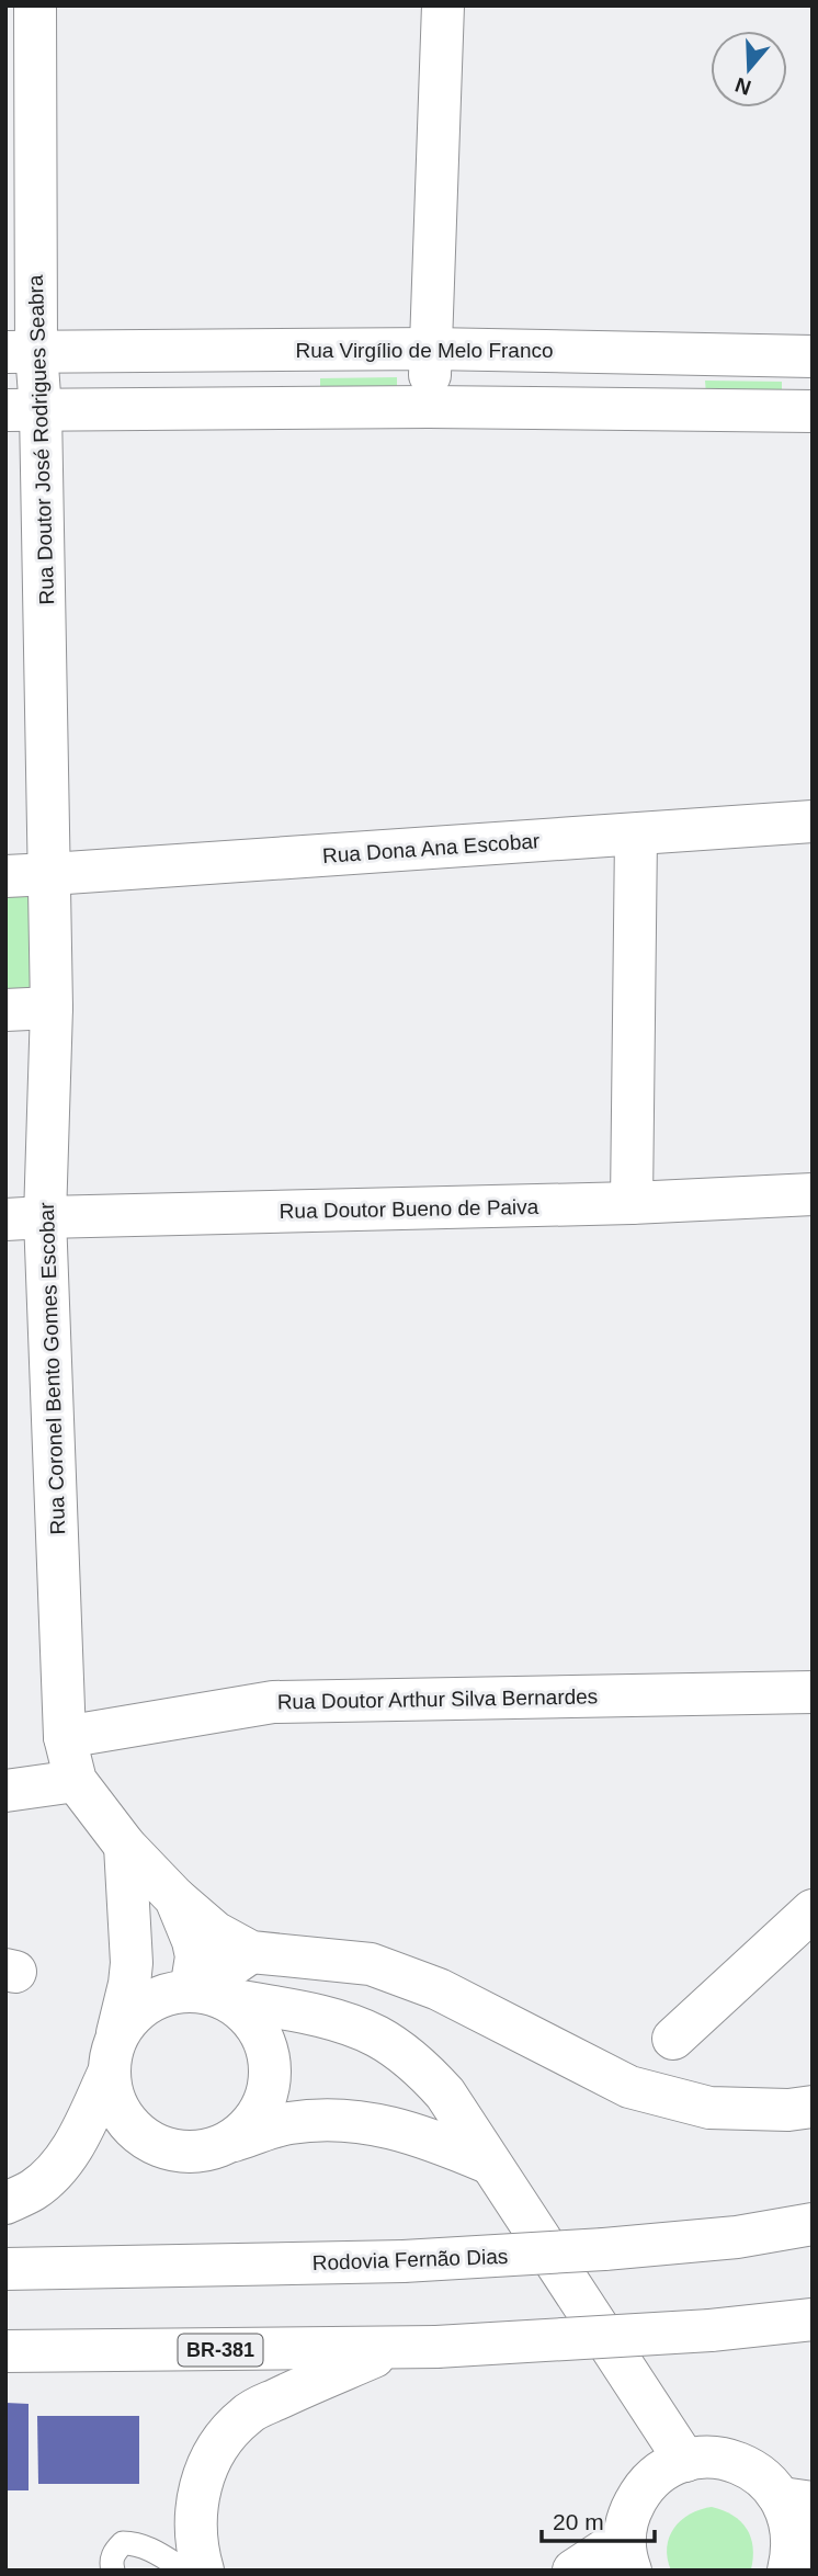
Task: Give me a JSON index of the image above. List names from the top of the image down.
{
  "streets": {
    "main road": [
      "Rua Virgílio de Melo Franco",
      "Rua Doutor José Rodrigues Seabra",
      "Rua Dona Ana Escobar",
      "Rua Doutor Bueno de Paiva",
      "Rua Coronel Bento Gomes Escobar",
      "Rua Doutor Arthur Silva Bernardes",
      "Rodovia Fernão Dias",
      "BR-381"
    ]
  },
  "crossings": [
    ["Rua Virgílio de Melo Franco", "Rua Doutor José Rodrigues Seabra"],
    ["Rua Doutor José Rodrigues Seabra", "Rua Dona Ana Escobar"],
    ["Rua Doutor José Rodrigues Seabra", "Rua Coronel Bento Gomes Escobar"],
    ["Rua Dona Ana Escobar", "Rua Coronel Bento Gomes Escobar"],
    ["Rua Doutor Bueno de Paiva", "Rua Coronel Bento Gomes Escobar"],
    ["Rua Coronel Bento Gomes Escobar", "Rua Doutor Arthur Silva Bernardes"]
  ],
  "scale_bar": "20 m",
  "north": "bottom"
}
